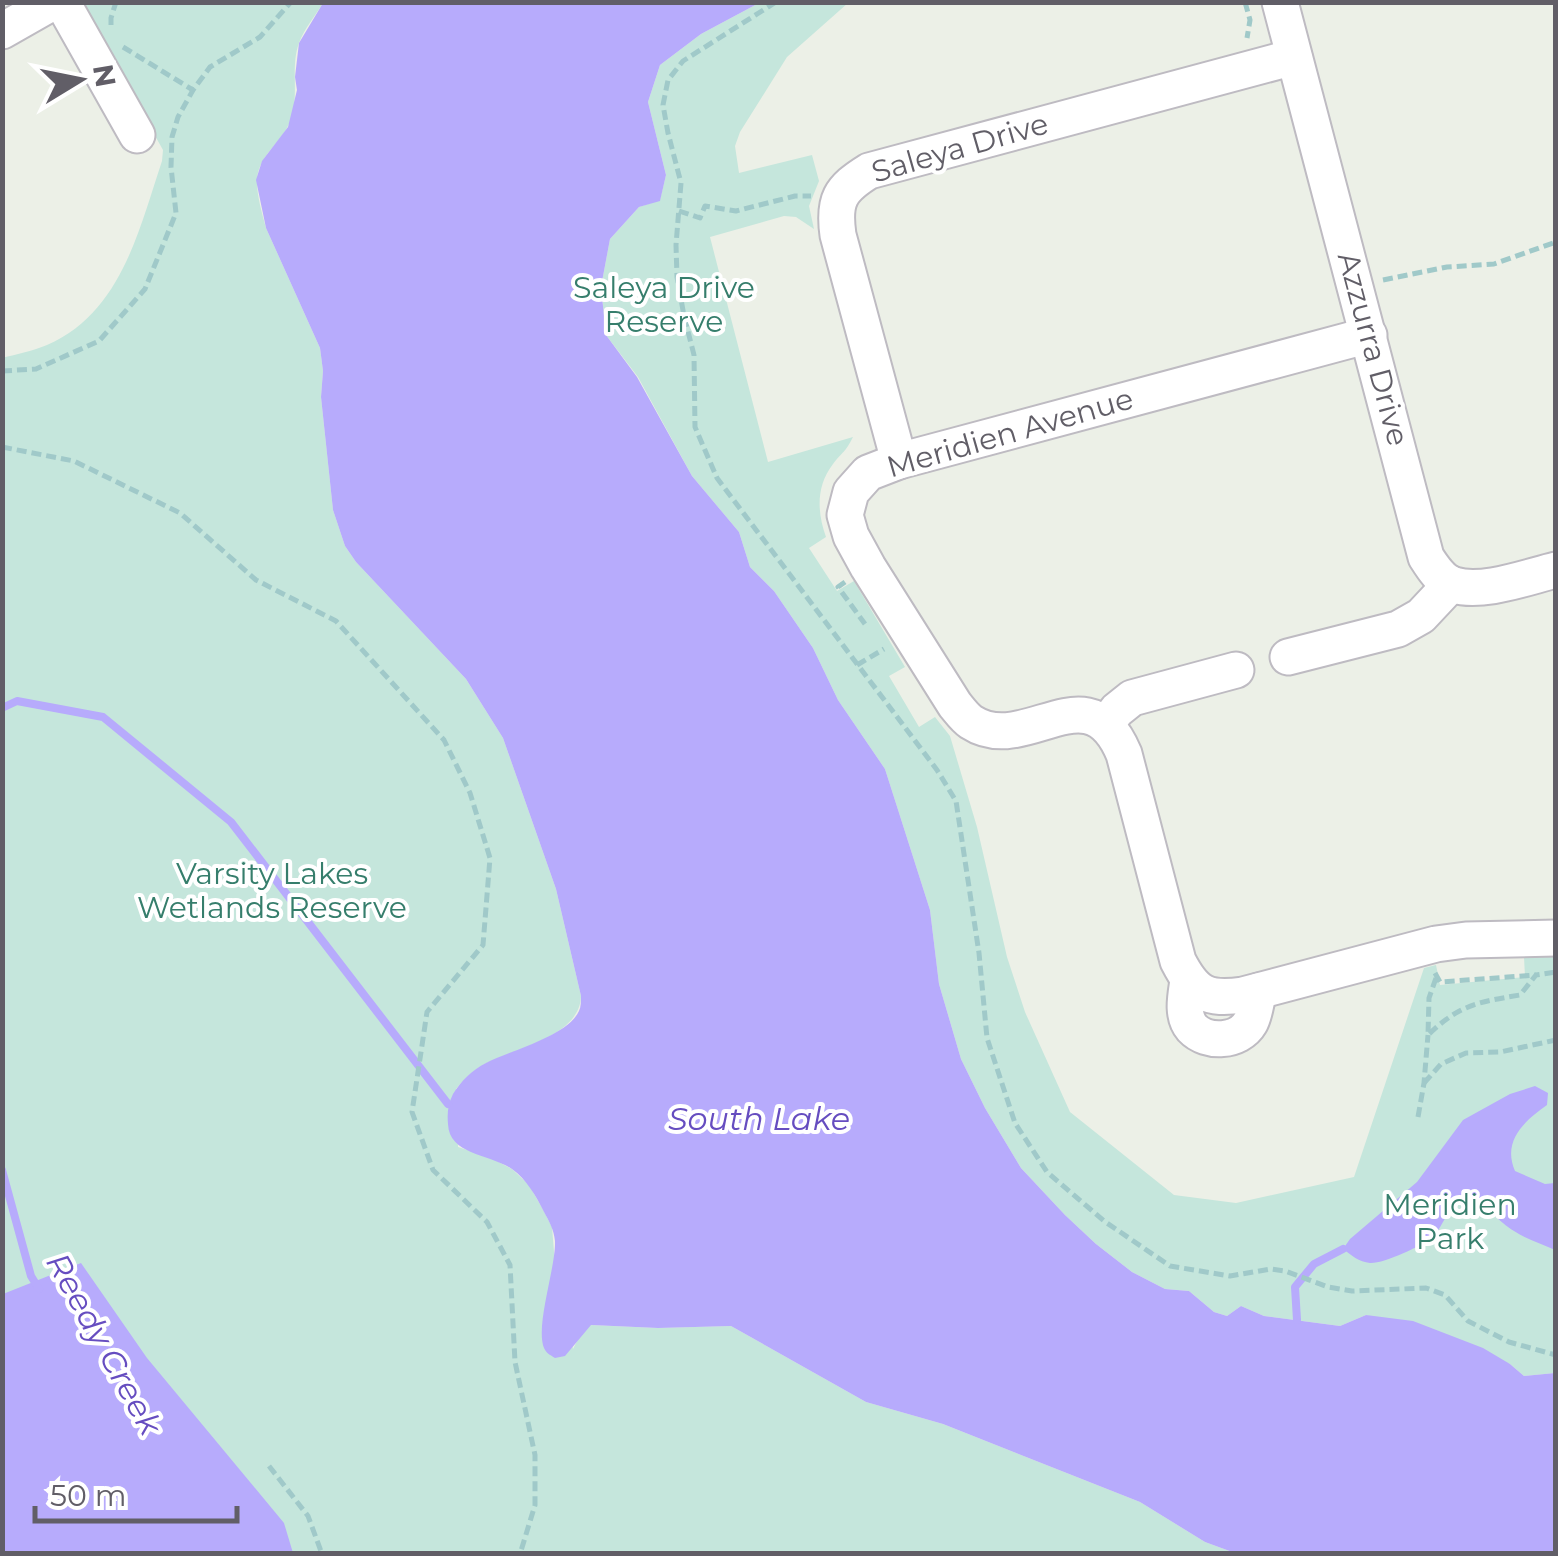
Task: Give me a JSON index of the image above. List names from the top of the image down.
{
  "streets": {
    "street": ["Saleya Drive", "Azzurra Drive", "Meridien Avenue"]
  },
  "crossings": [
    ["Saleya Drive", "Azzurra Drive"],
    ["Saleya Drive", "Meridien Avenue"],
    ["Azzurra Drive", "Meridien Avenue"]
  ],
  "water": ["South Lake", "Reedy Creek"],
  "parks": ["Saleya Drive Reserve", "Varsity Lakes Wetlands Reserve", "Meridien Park"],
  "scale_bar": "50 m",
  "north": "right"
}
